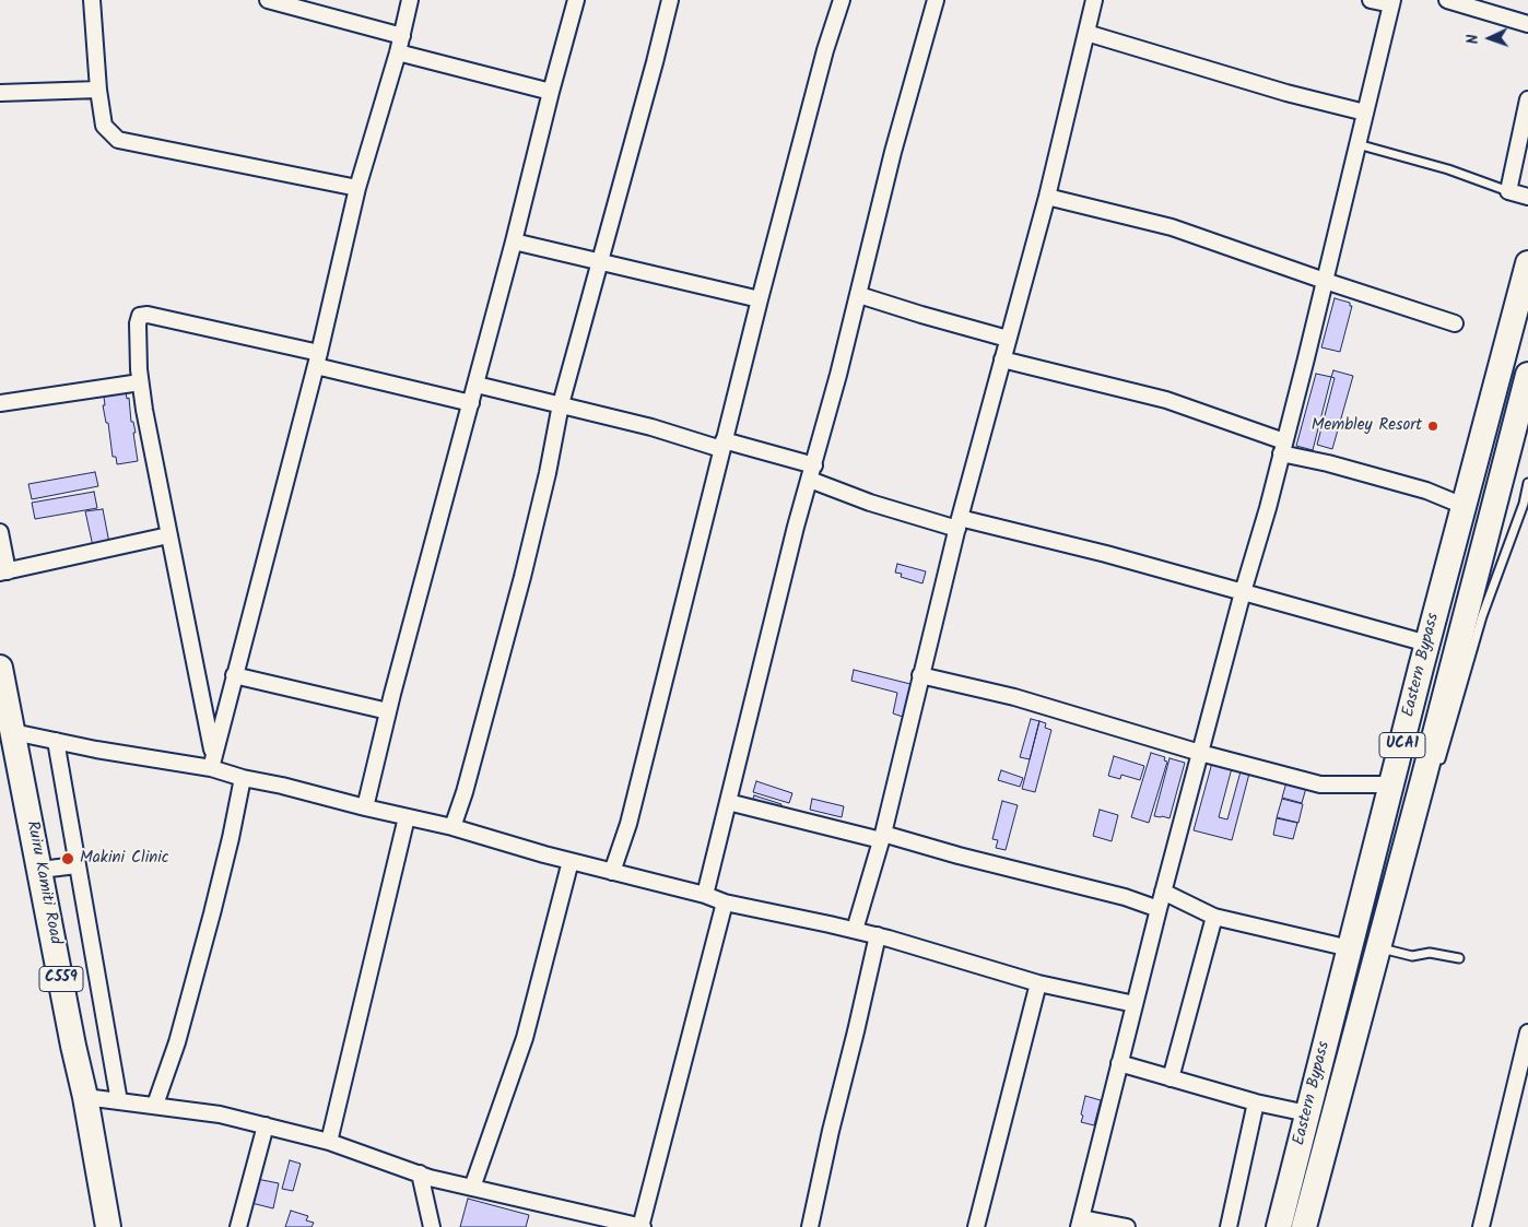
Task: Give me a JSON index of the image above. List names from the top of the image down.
{
  "streets": {
    "main road": [
      "Eastern Bypass",
      "UCA1",
      "Ruiru Kamiti Road",
      "C559"
    ]
  },
  "places": ["Membley Resort", "Makini Clinic"],
  "north": "left"
}
